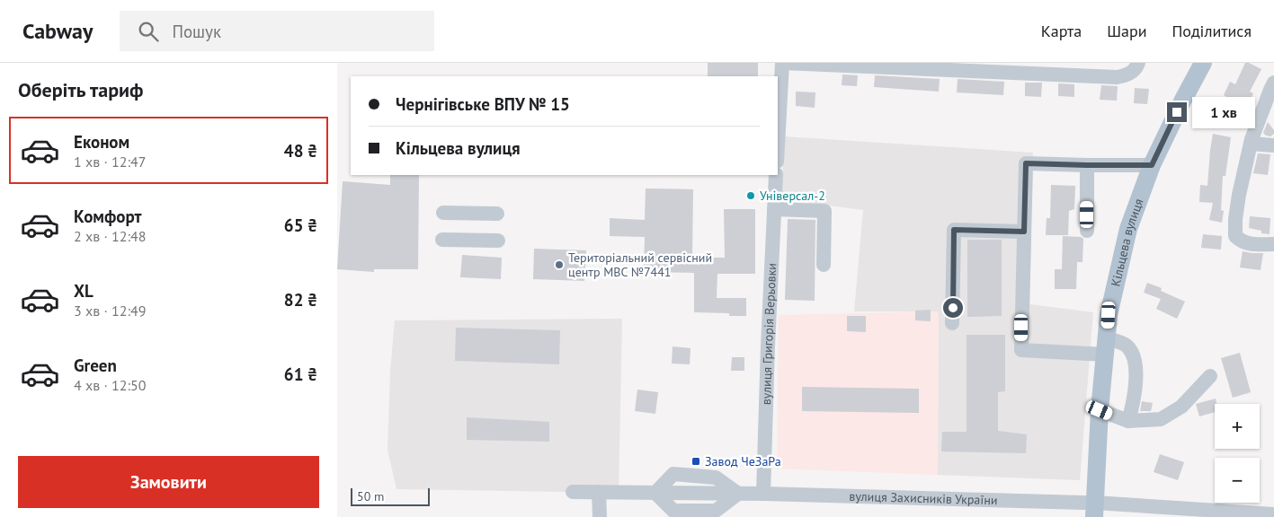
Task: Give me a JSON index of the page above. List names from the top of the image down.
{
  "streets": {
    "main road": ["Кільцева вулиця"],
    "street": ["вулиця Григорія Верьовки", "вулиця Захисників України"]
  },
  "crossings": [
    ["Кільцева вулиця", "вулиця Захисників України"],
    ["вулиця Григорія Верьовки", "вулиця Захисників України"]
  ],
  "places": {
    "other": ["Універсал-2", "Територіальний сервісний центр МВС №7441"],
    "transit": ["Завод ЧеЗаРа"]
  },
  "scale_bar": "50 m",
  "page": {
    "header": "Cabway",
    "search": "Пошук",
    "nav": ["Карта", "Шари", "Поділитися"],
    "heading": "Оберіть тариф",
    "banner": ["Чернігівське ВПУ № 15", "Кільцева вулиця"],
    "bubble": "1 хв",
    "list": [
      {
        "name": "Економ",
        "note": "1 хв · 12:47",
        "value": "48 ₴"
      },
      {
        "name": "Комфорт",
        "note": "2 хв · 12:48",
        "value": "65 ₴"
      },
      {
        "name": "XL",
        "note": "3 хв · 12:49",
        "value": "82 ₴"
      },
      {
        "name": "Green",
        "note": "4 хв · 12:50",
        "value": "61 ₴"
      }
    ],
    "map_buttons": ["+", "−"],
    "buttons": "Замовити",
    "scale": "50 m"
  }
}
